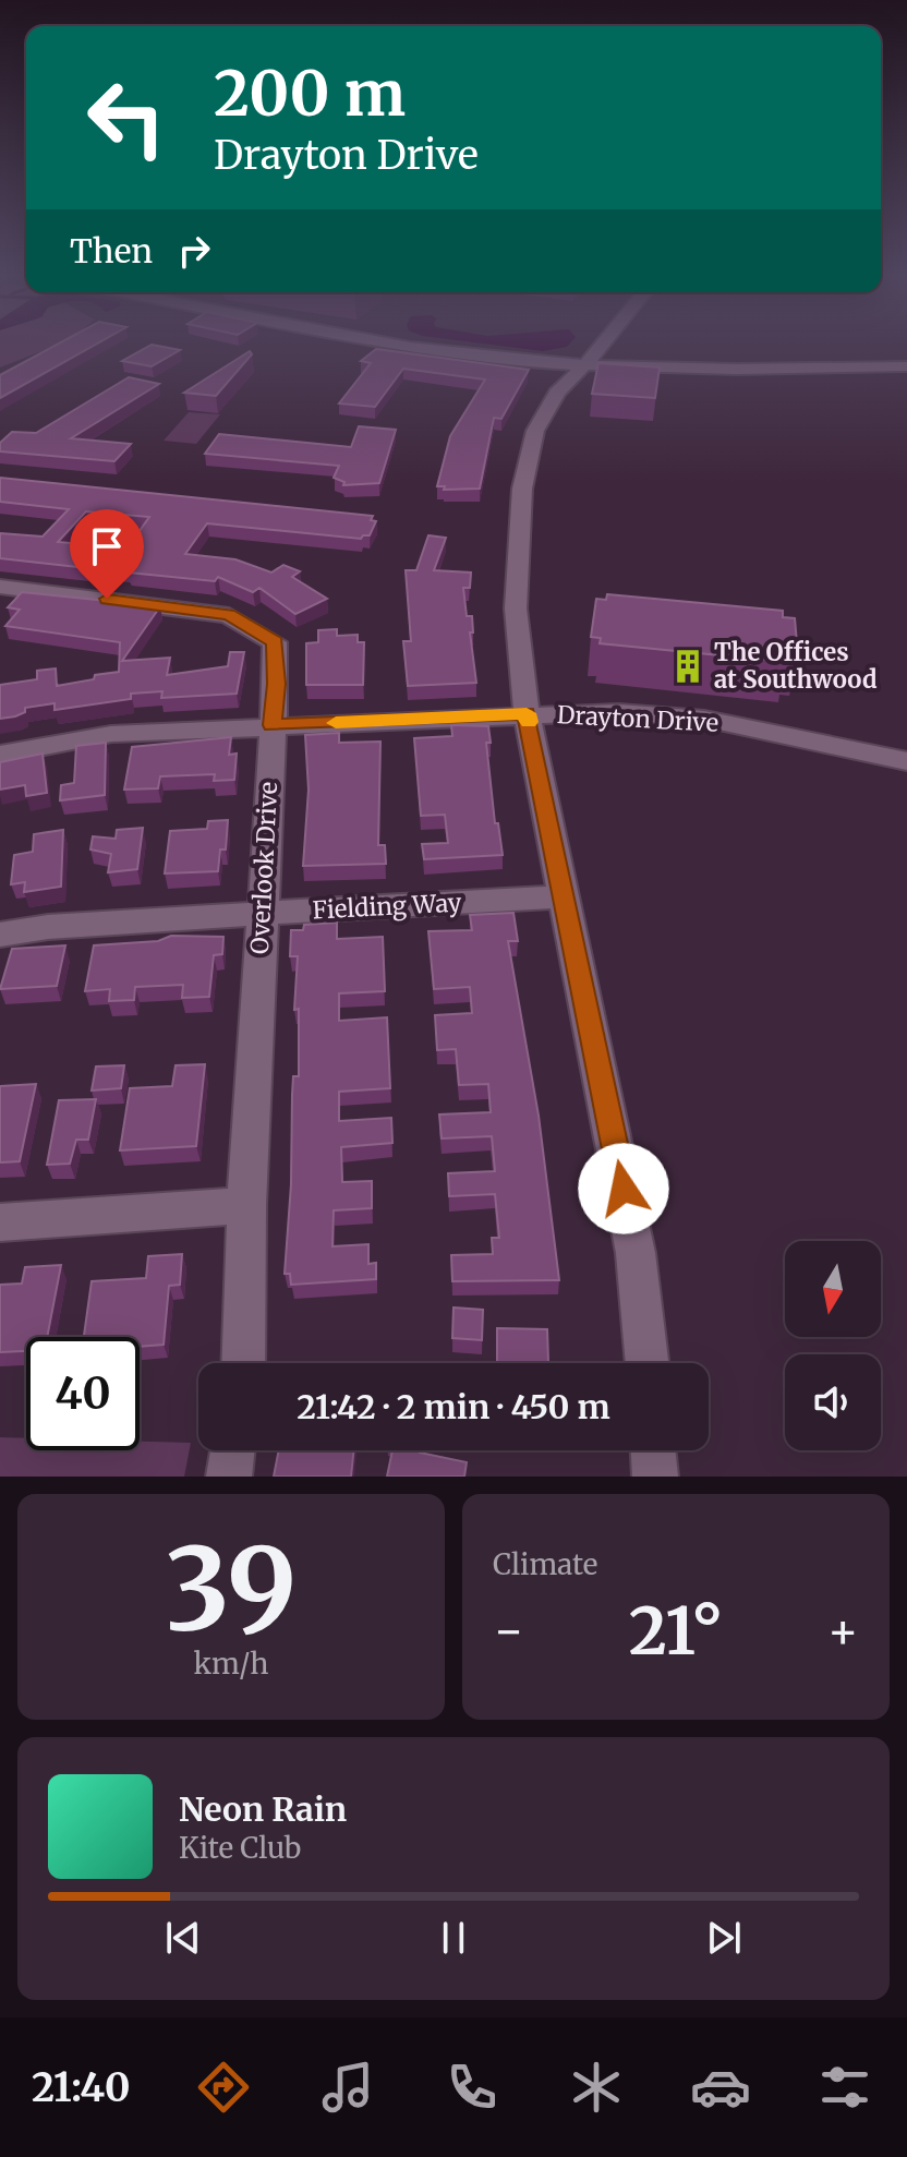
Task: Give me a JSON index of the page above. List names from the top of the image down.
{
  "streets": {
    "street": ["Drayton Drive", "Overlook Drive", "Fielding Way"]
  },
  "crossings": [
    ["Drayton Drive", "Overlook Drive"],
    ["Overlook Drive", "Fielding Way"]
  ],
  "places": {
    "building": ["The Offices at Southwood"]
  },
  "north": "bottom",
  "page": {
    "turn": ["200 m", "Drayton Drive"],
    "then": "Then",
    "limit": "40",
    "trip": "21:42 · 2 min · 450 m",
    "tile": [
      ["39", "km/h"],
      "Climate"
    ],
    "heat": ["−", "21°", "+"],
    "song": ["Neon Rain", "Kite Club"],
    "tabs": "21:40"
  }
}
